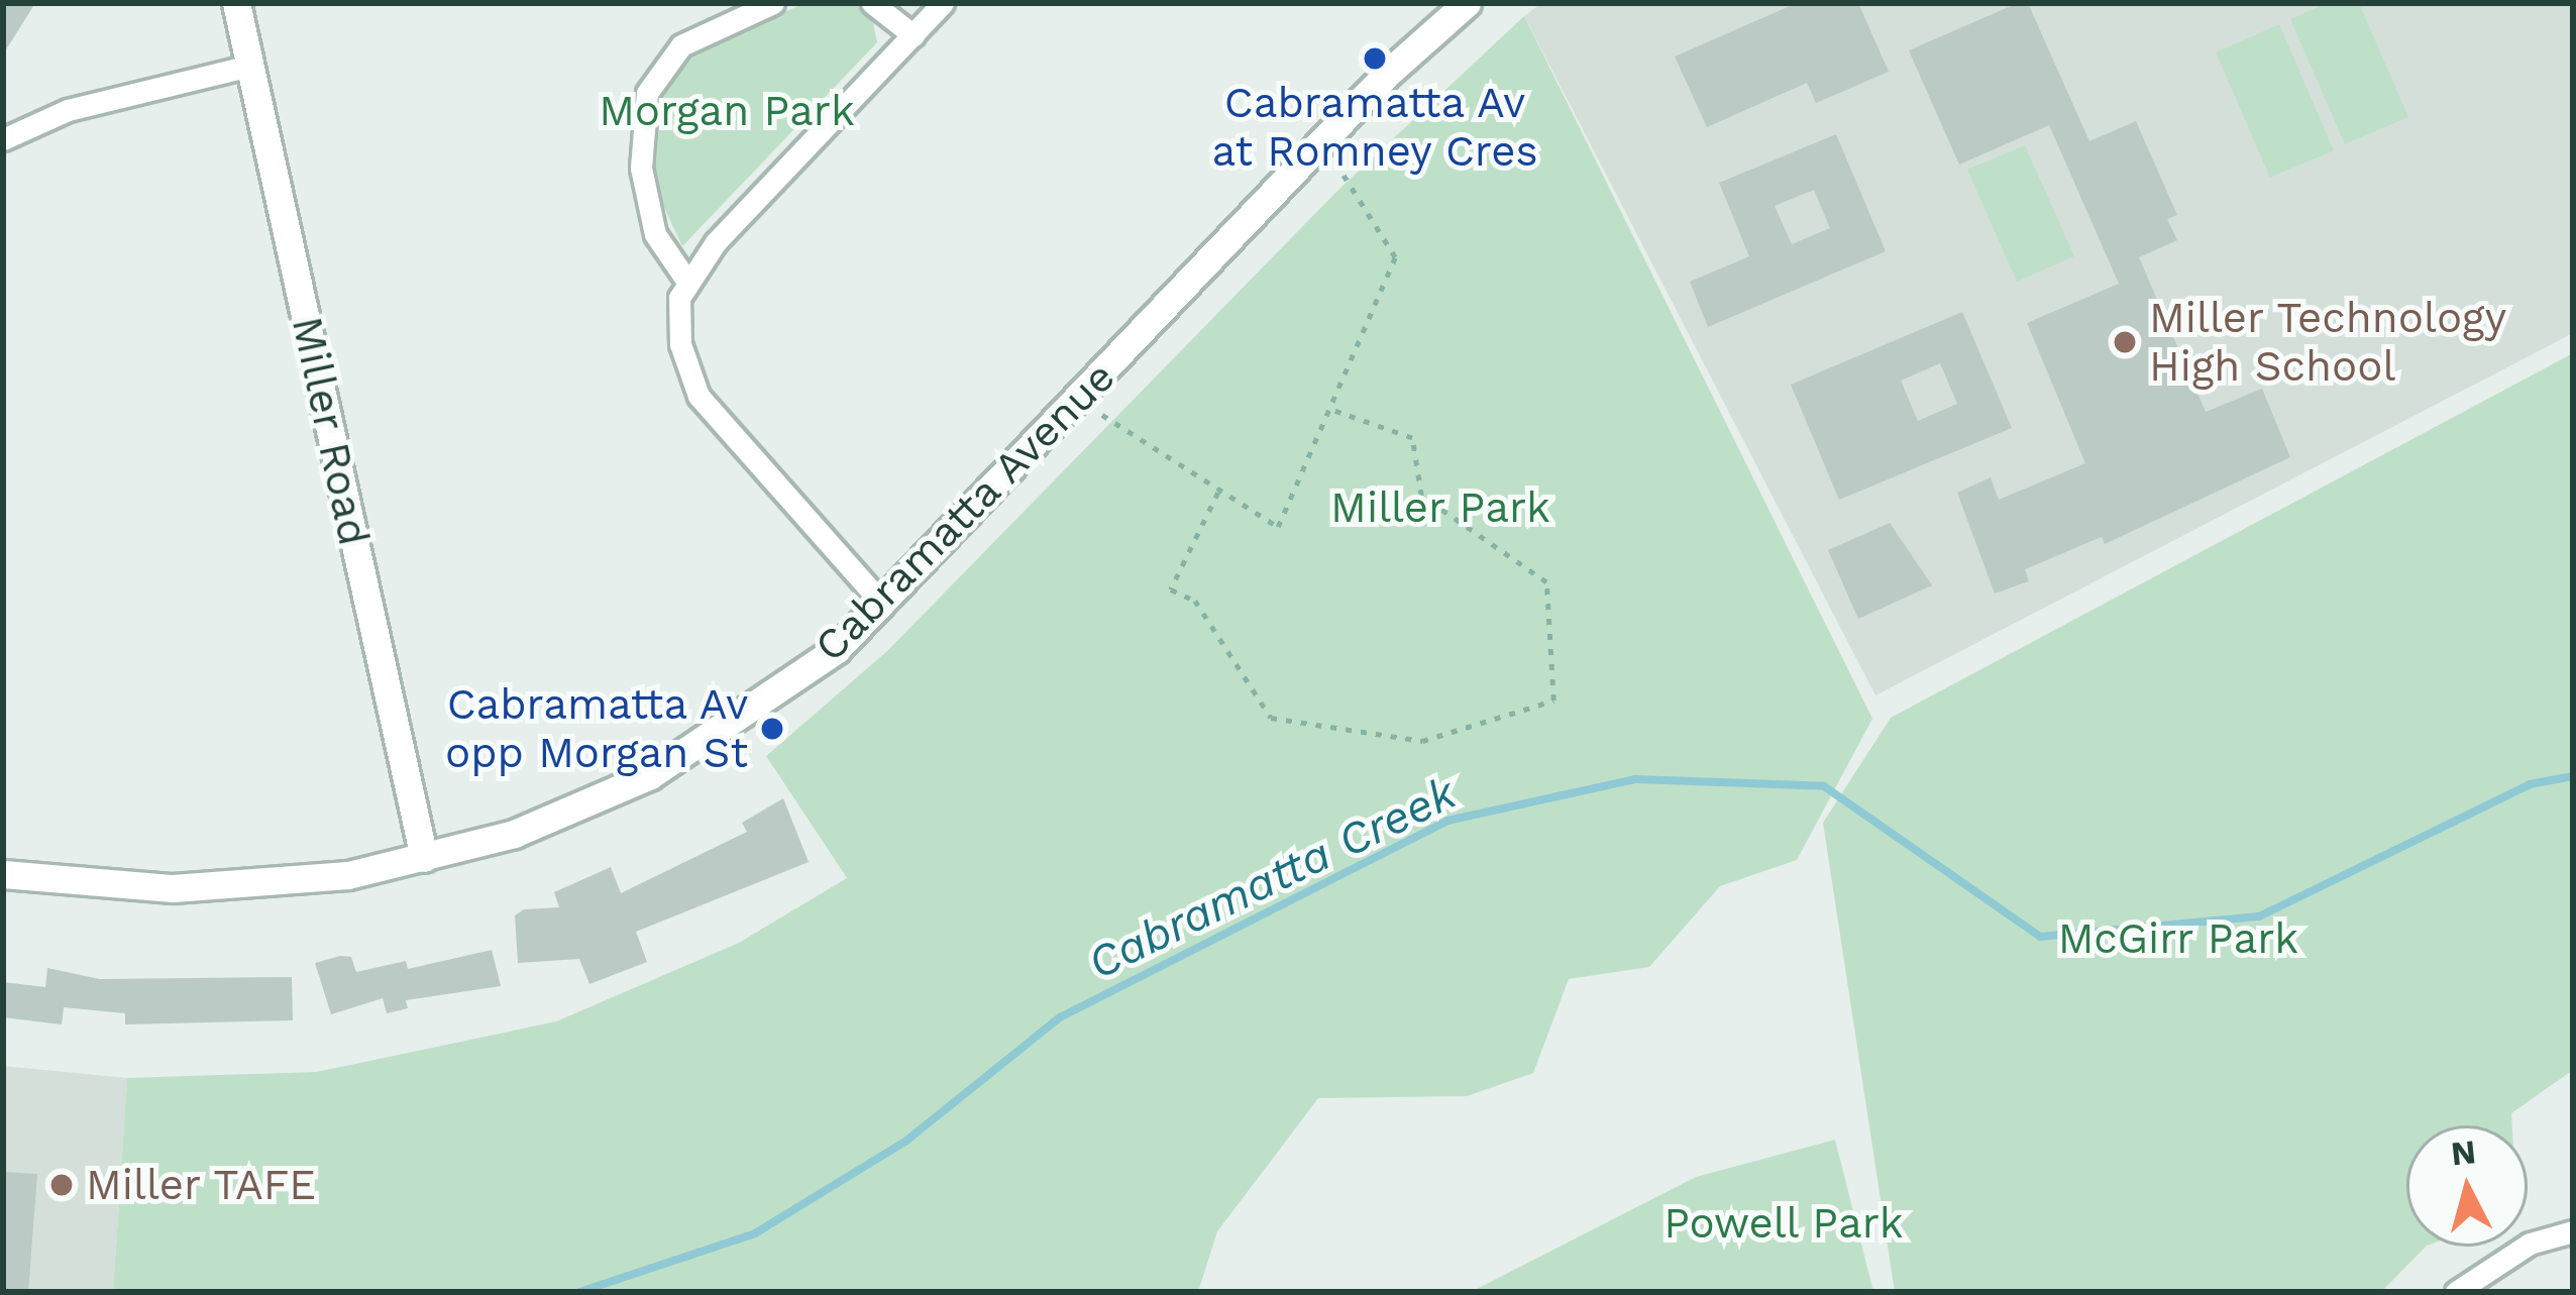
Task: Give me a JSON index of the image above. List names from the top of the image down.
{
  "streets": {
    "street": ["Miller Road", "Cabramatta Avenue"]
  },
  "crossings": [
    ["Miller Road", "Cabramatta Avenue"]
  ],
  "water": ["Cabramatta Creek"],
  "parks": [
    "Morgan Park",
    "Miller Park",
    "McGirr Park",
    "Powell Park"
  ],
  "places": [
    "Cabramatta Av at Romney Cres",
    "Miller Technology High School",
    "Cabramatta Av opp Morgan St",
    "Miller TAFE"
  ],
  "north": "top"
}
